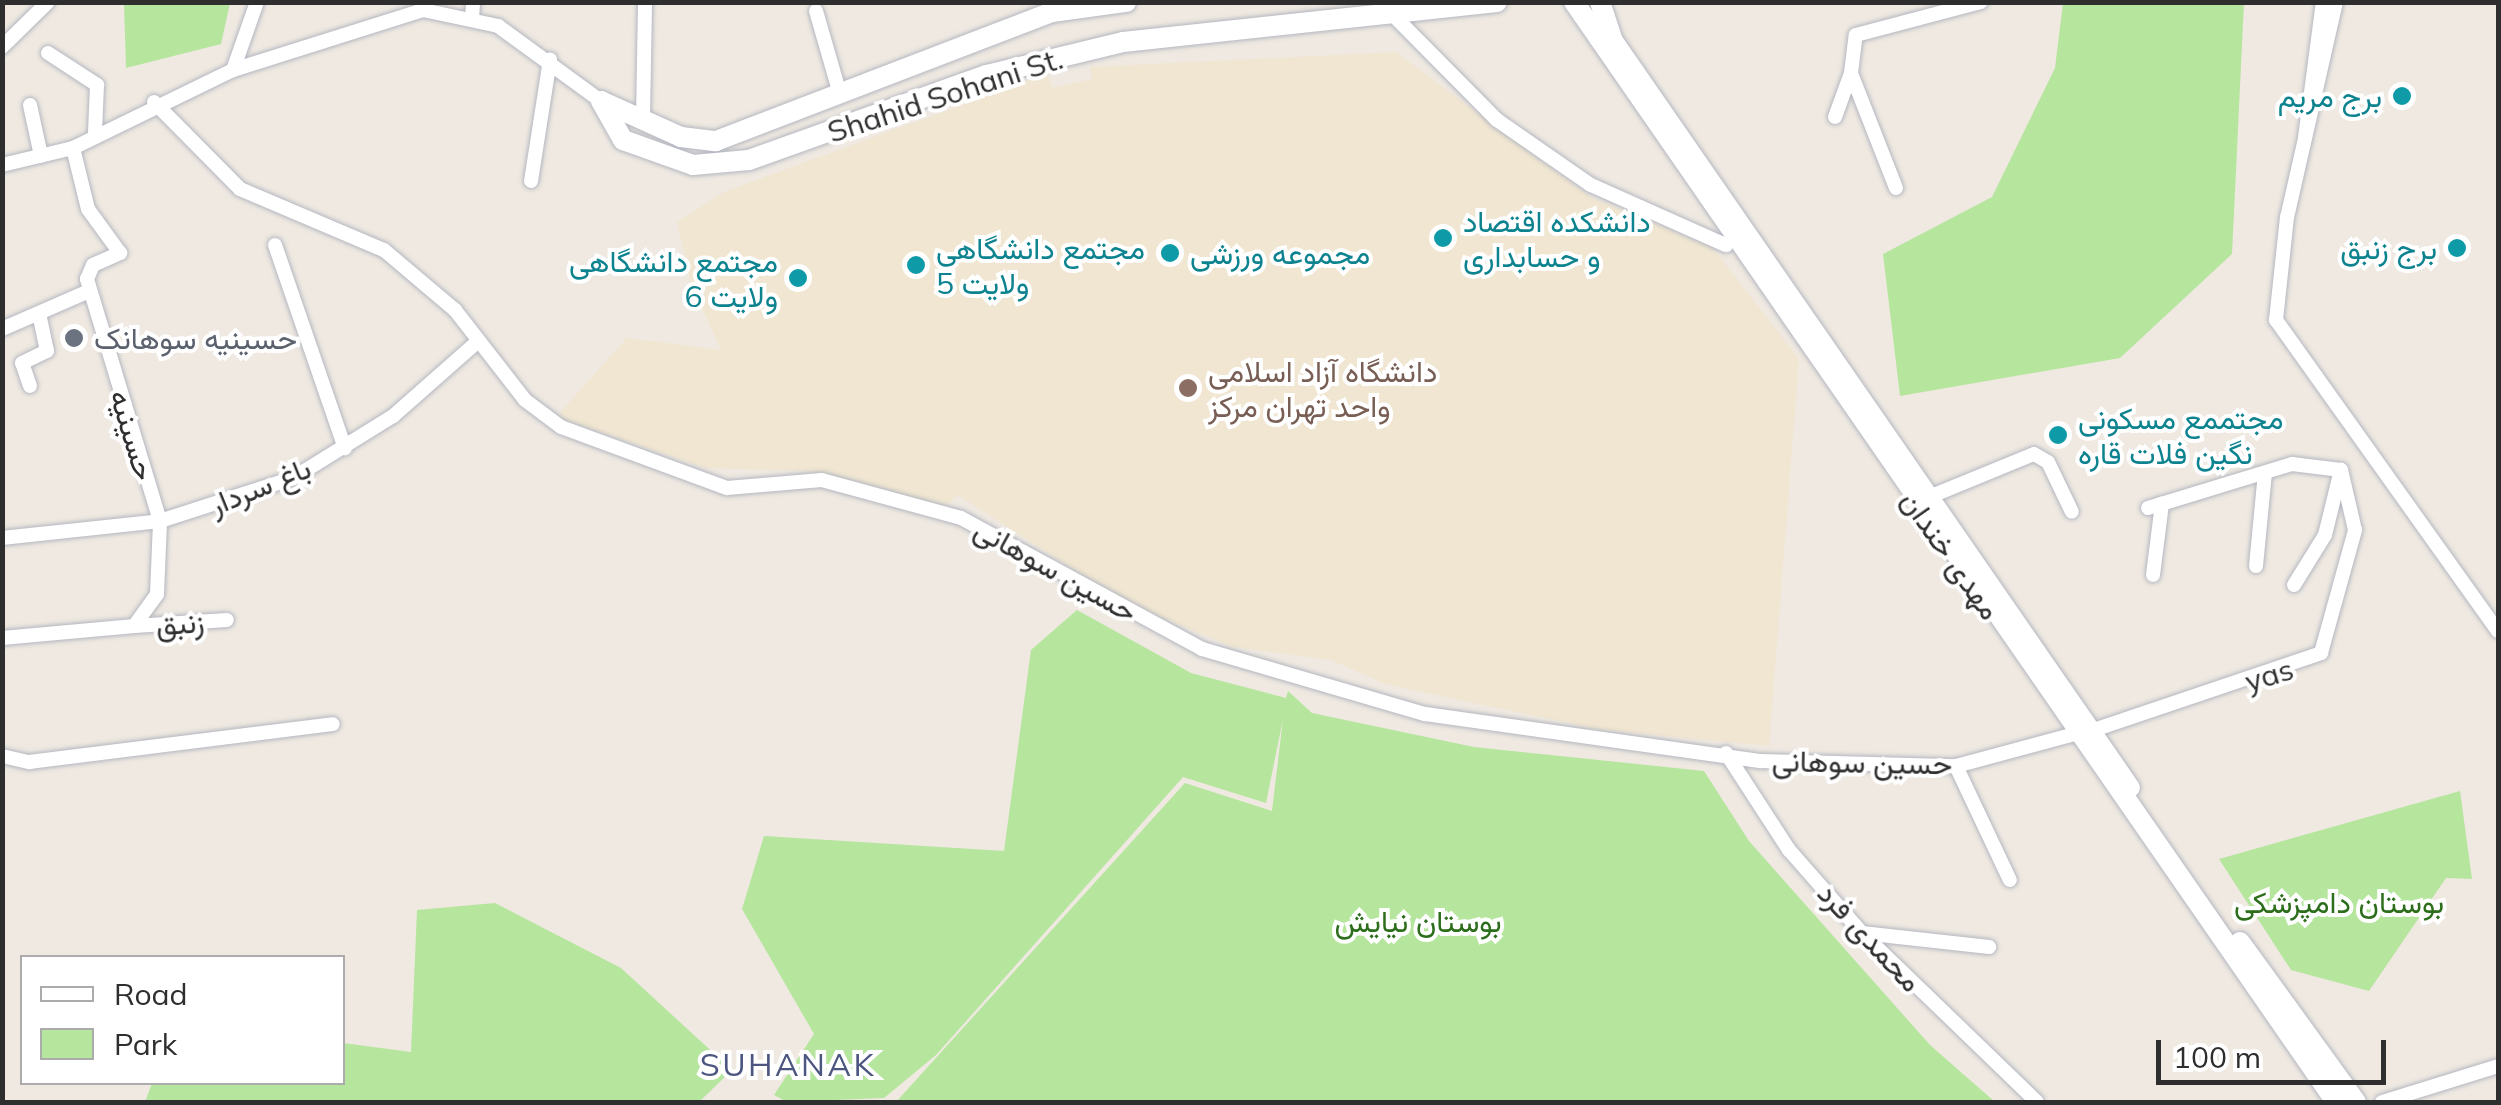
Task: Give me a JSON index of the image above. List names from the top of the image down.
{
  "streets": {
    "main road": ["Shahid Sohani St.", "مهدی خندان"],
    "street": [
      "حسینیه",
      "باغ سردار",
      "حسین سوهانی",
      "زنبق",
      "yas",
      "محمدی فرد"
    ]
  },
  "crossings": [
    ["Shahid Sohani St.", "حسین سوهانی"],
    ["حسینیه", "باغ سردار"],
    ["باغ سردار", "حسین سوهانی"],
    ["مهدی خندان", "حسین سوهانی"],
    ["مهدی خندان", "yas"],
    ["حسین سوهانی", "yas"],
    ["حسین سوهانی", "محمدی فرد"]
  ],
  "districts": ["SUHANAK"],
  "parks": ["بوستان دامپزشکی", "بوستان نیایش"],
  "places": [
    "برج مریم",
    "دانشکده اقتصاد و حسابداری",
    "برج زنبق",
    "مجموعه ورزشی",
    "مجتمع دانشگاهی ولایت 5",
    "مجتمع دانشگاهی ولایت 6",
    "حسینیه سوهانک",
    "دانشگاه آزاد اسلامی واحد تهران مرکز",
    "مجتممع مسکونی نگین فلات قاره"
  ],
  "legend": ["Road", "Park"],
  "scale_bar": "100 m"
}
